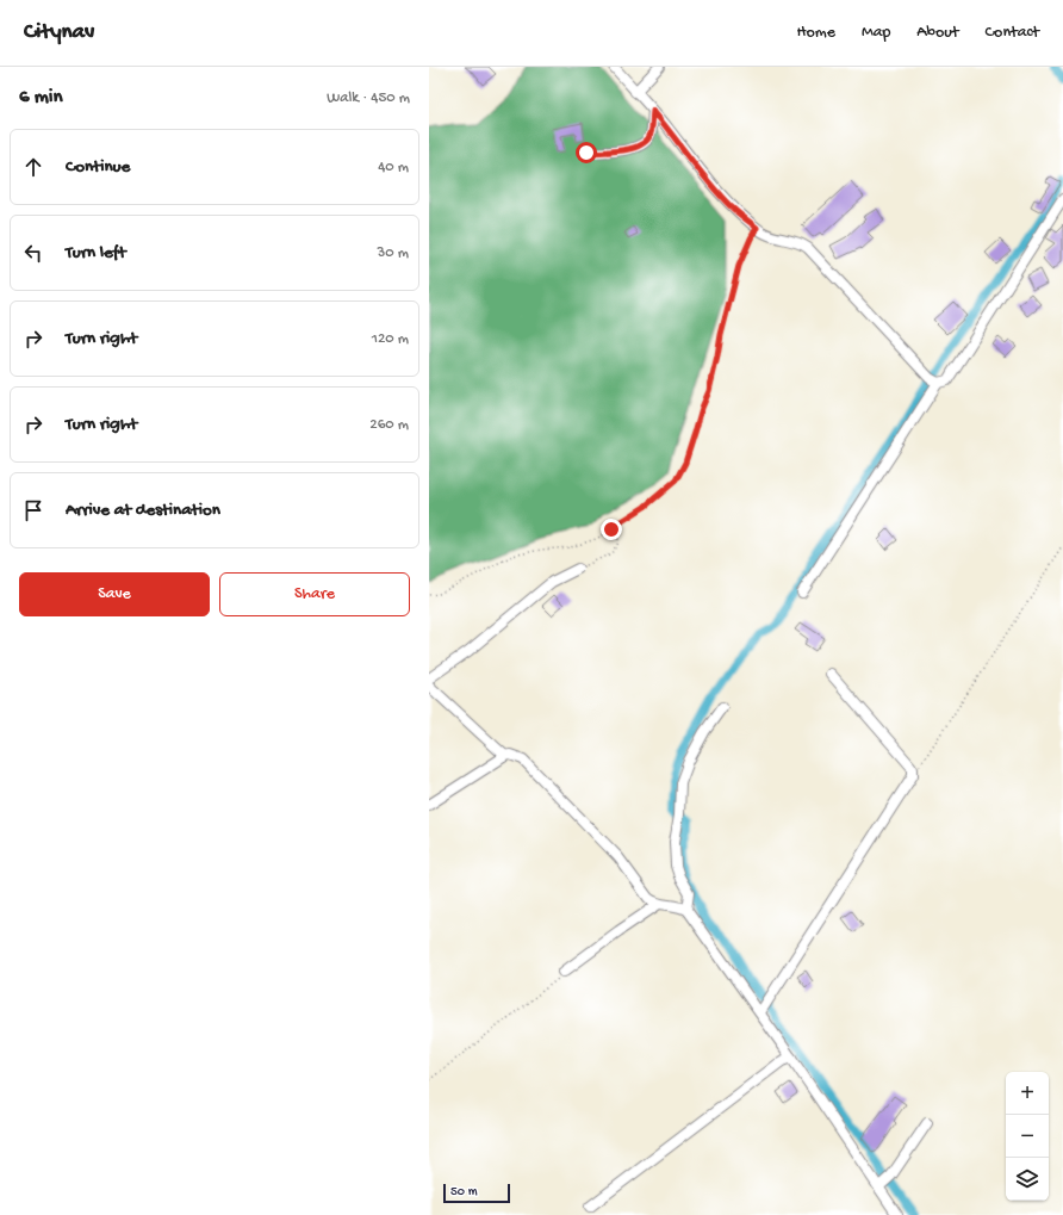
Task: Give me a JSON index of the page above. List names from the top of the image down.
{
  "scale_bar": "50 m",
  "page": {
    "header": "Citynav",
    "nav": [
      "Home",
      "Map",
      "About",
      "Contact"
    ],
    "heading": ["6 min", "Walk · 450 m"],
    "list": [
      ["Continue", "40 m"],
      ["Turn left", "30 m"],
      ["Turn right", "120 m"],
      ["Turn right", "260 m"],
      "Arrive at destination"
    ],
    "buttons": ["Save", "Share"],
    "map_buttons": ["+", "−"],
    "scale": "50 m"
  }
}
